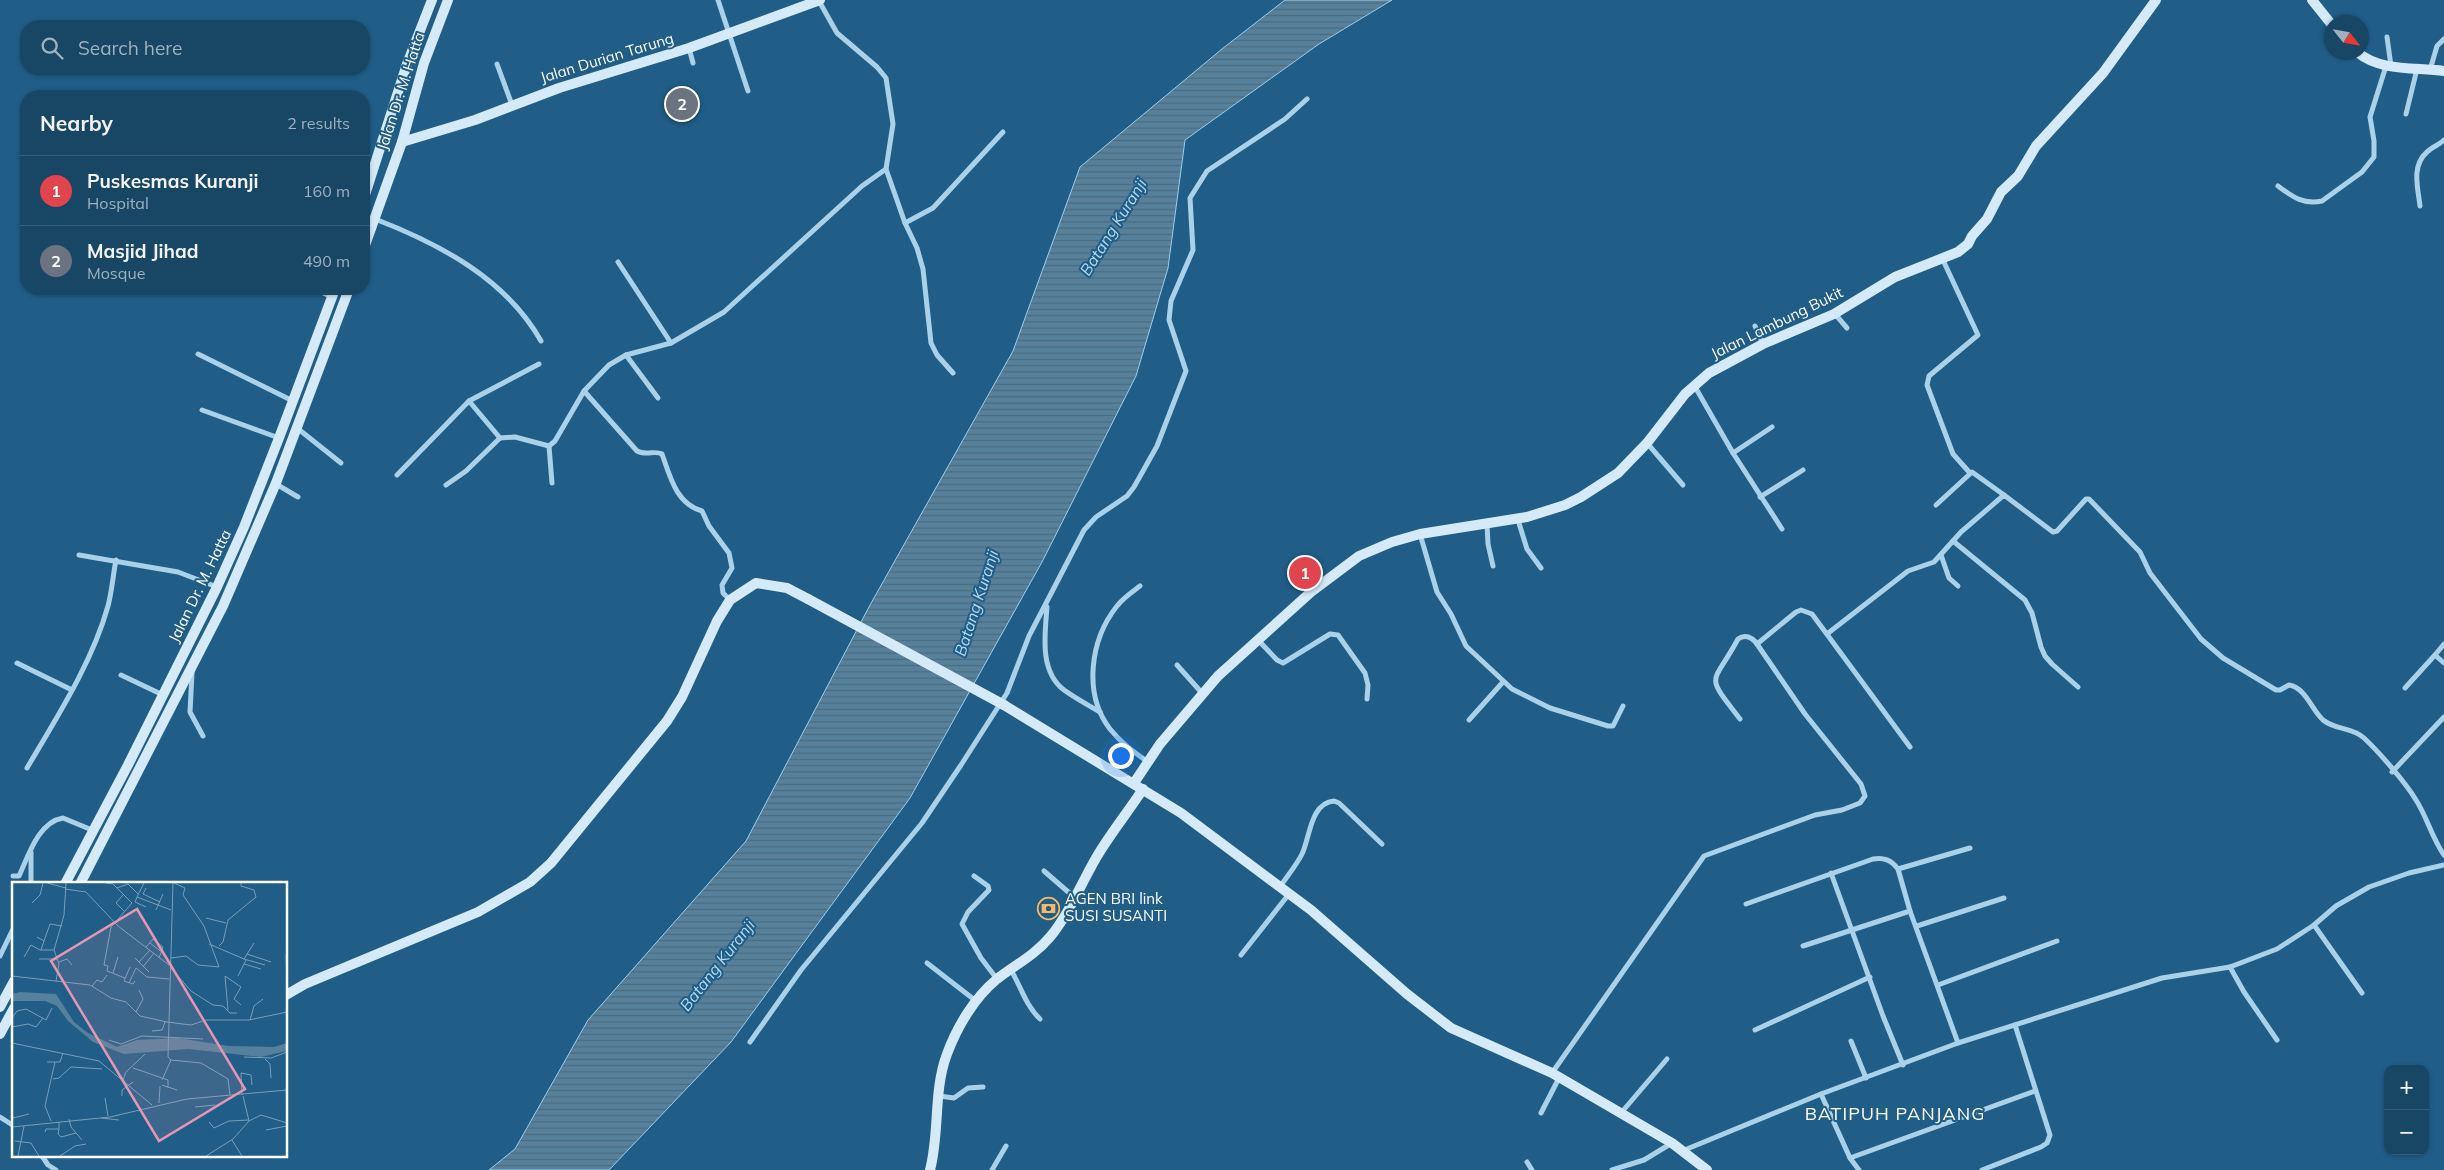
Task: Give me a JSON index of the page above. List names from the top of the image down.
{
  "streets": {
    "street": ["Jalan Durian Tarung", "Jalan Dr. M. Hatta", "Jalan Lambung Bukit"]
  },
  "crossings": [
    ["Jalan Durian Tarung", "Jalan Dr. M. Hatta"]
  ],
  "districts": ["BATIPUH PANJANG"],
  "water": ["Batang Kuranji"],
  "places": {
    "bank": ["AGEN BRI link SUSI SUSANTI"]
  },
  "north": "bottom right",
  "page": {
    "search": "Search here",
    "pins": ["2", "1"],
    "heading": ["Nearby", "2 results"],
    "list": [
      {
        "mark": "1",
        "name": "Puskesmas Kuranji",
        "note": "Hospital",
        "value": "160 m"
      },
      {
        "mark": "2",
        "name": "Masjid Jihad",
        "note": "Mosque",
        "value": "490 m"
      }
    ],
    "map_buttons": ["+", "−"]
  }
}
